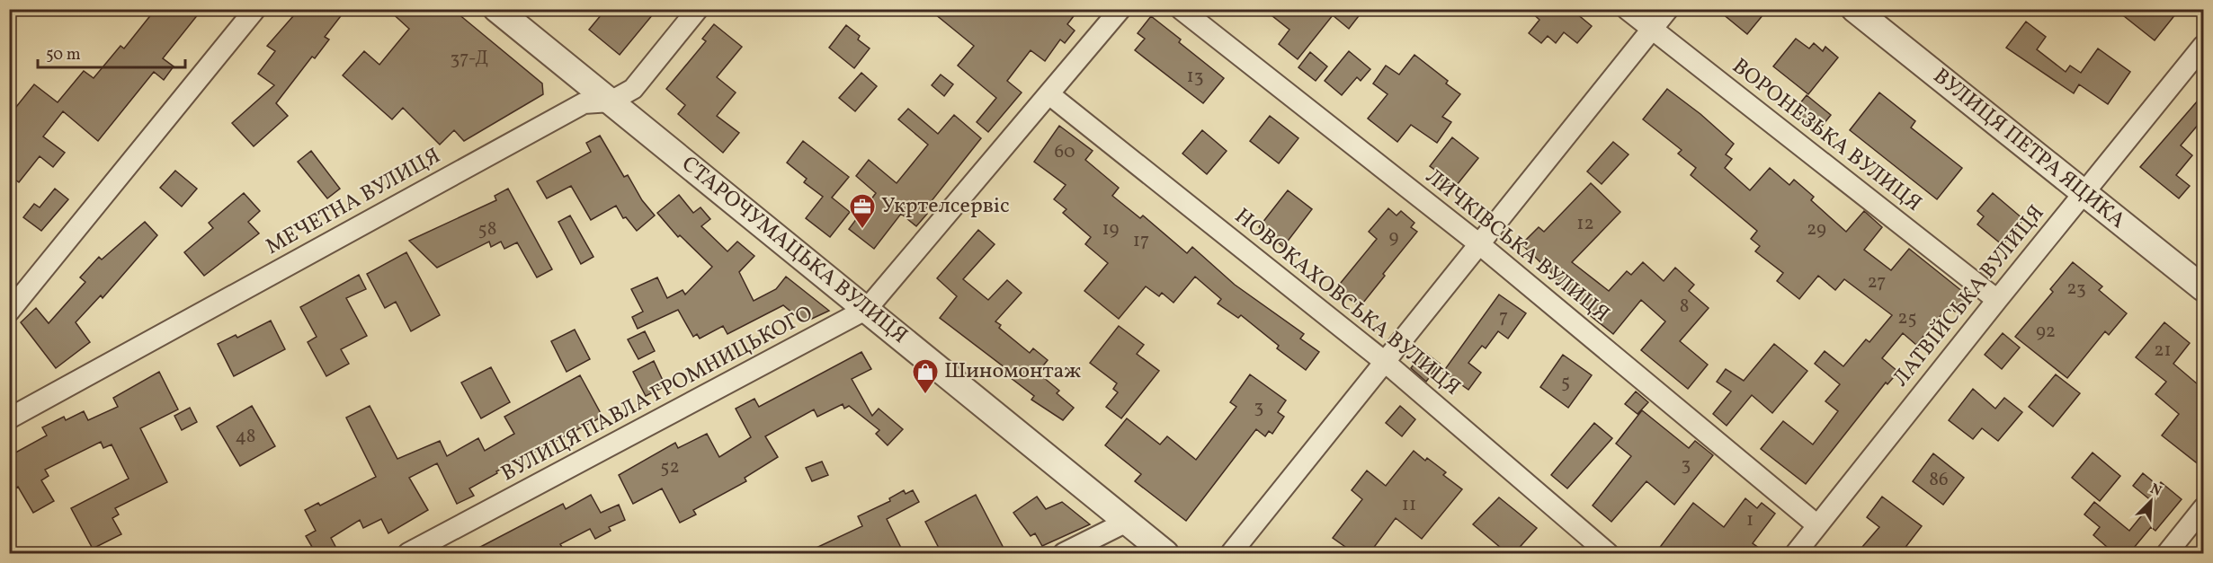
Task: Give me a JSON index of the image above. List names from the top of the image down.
{
  "streets": {
    "street": [
      "ВОРОНЕЗЬКА ВУЛИЦЯ",
      "ВУЛИЦЯ ПЕТРА ЯЦИКА",
      "МЕЧЕТНА ВУЛИЦЯ",
      "ЛИЧКІВСЬКА ВУЛИЦЯ",
      "СТАРОЧУМАЦЬКА ВУЛИЦЯ",
      "ЛАТВІЙСЬКА ВУЛИЦЯ",
      "НОВОКАХОВСЬКА ВУЛИЦЯ",
      "ВУЛИЦЯ ПАВЛА ГРОМНИЦЬКОГО"
    ]
  },
  "crossings": [
    ["ВОРОНЕЗЬКА ВУЛИЦЯ", "ЛАТВІЙСЬКА ВУЛИЦЯ"],
    ["ВУЛИЦЯ ПЕТРА ЯЦИКА", "ЛАТВІЙСЬКА ВУЛИЦЯ"],
    ["МЕЧЕТНА ВУЛИЦЯ", "СТАРОЧУМАЦЬКА ВУЛИЦЯ"],
    ["ЛИЧКІВСЬКА ВУЛИЦЯ", "ЛАТВІЙСЬКА ВУЛИЦЯ"],
    ["СТАРОЧУМАЦЬКА ВУЛИЦЯ", "ВУЛИЦЯ ПАВЛА ГРОМНИЦЬКОГО"],
    ["НОВОКАХОВСЬКА ВУЛИЦЯ", "ВУЛИЦЯ ПАВЛА ГРОМНИЦЬКОГО"]
  ],
  "places": {
    "office": ["Укртелсервіс"],
    "shop": ["Шиномонтаж"]
  },
  "house_numbers": [
    "37-Д",
    "13",
    "60",
    "12",
    "58",
    "19",
    "29",
    "9",
    "17",
    "27",
    "23",
    "8",
    "7",
    "25",
    "92",
    "21",
    "5",
    "3",
    "48",
    "3",
    "52",
    "86",
    "11",
    "1"
  ],
  "scale_bar": "50 m",
  "north": "top right"
}
